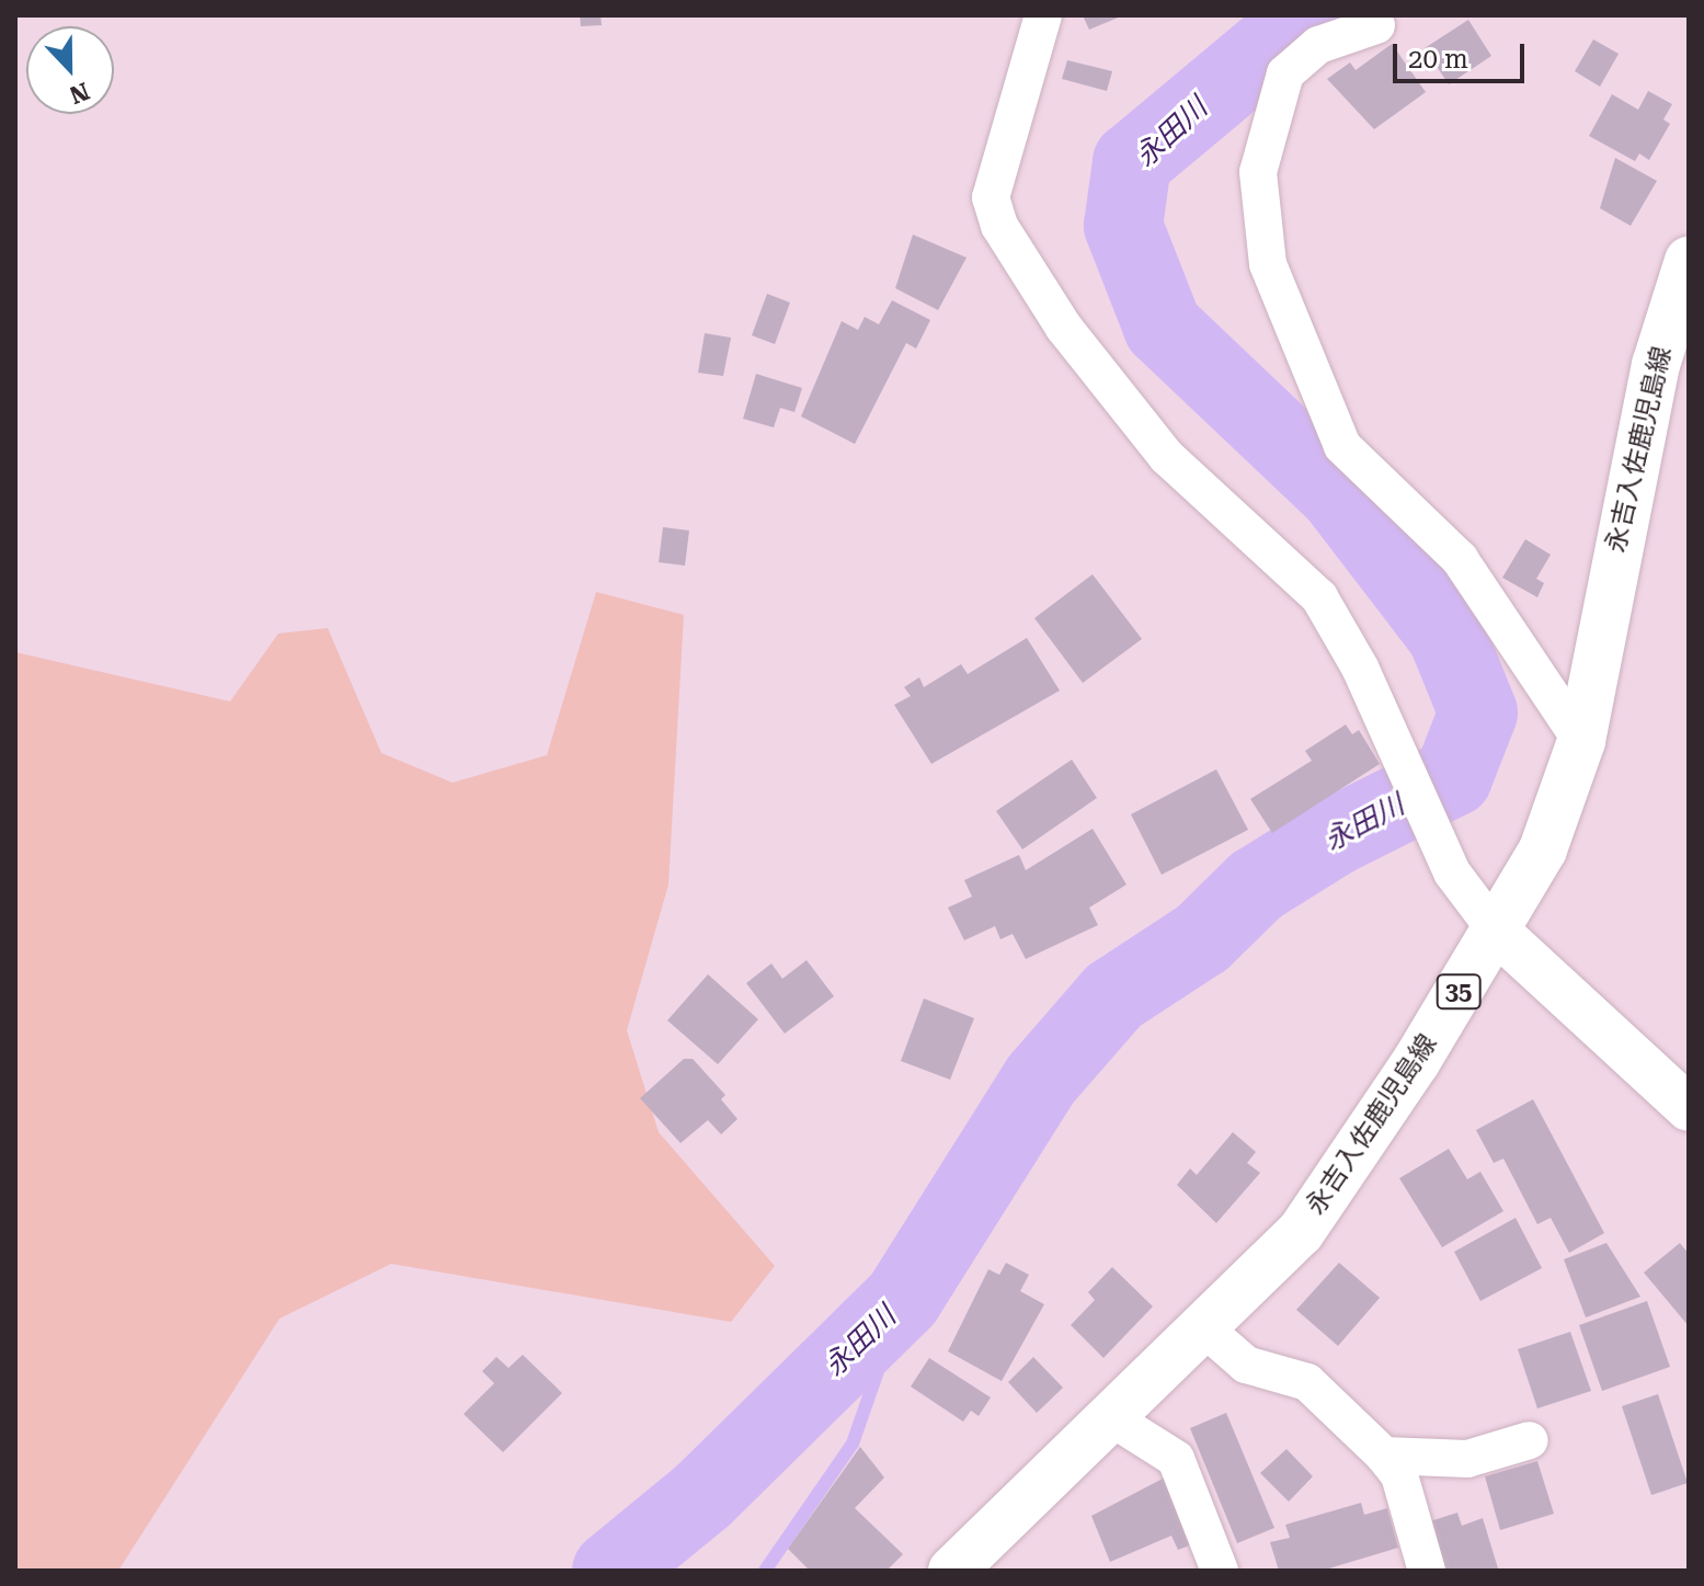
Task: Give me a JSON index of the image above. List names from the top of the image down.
{
  "streets": {
    "main road": ["永吉入佐鹿児島線", "35"]
  },
  "water": ["永田川"],
  "scale_bar": "20 m",
  "north": "bottom"
}
